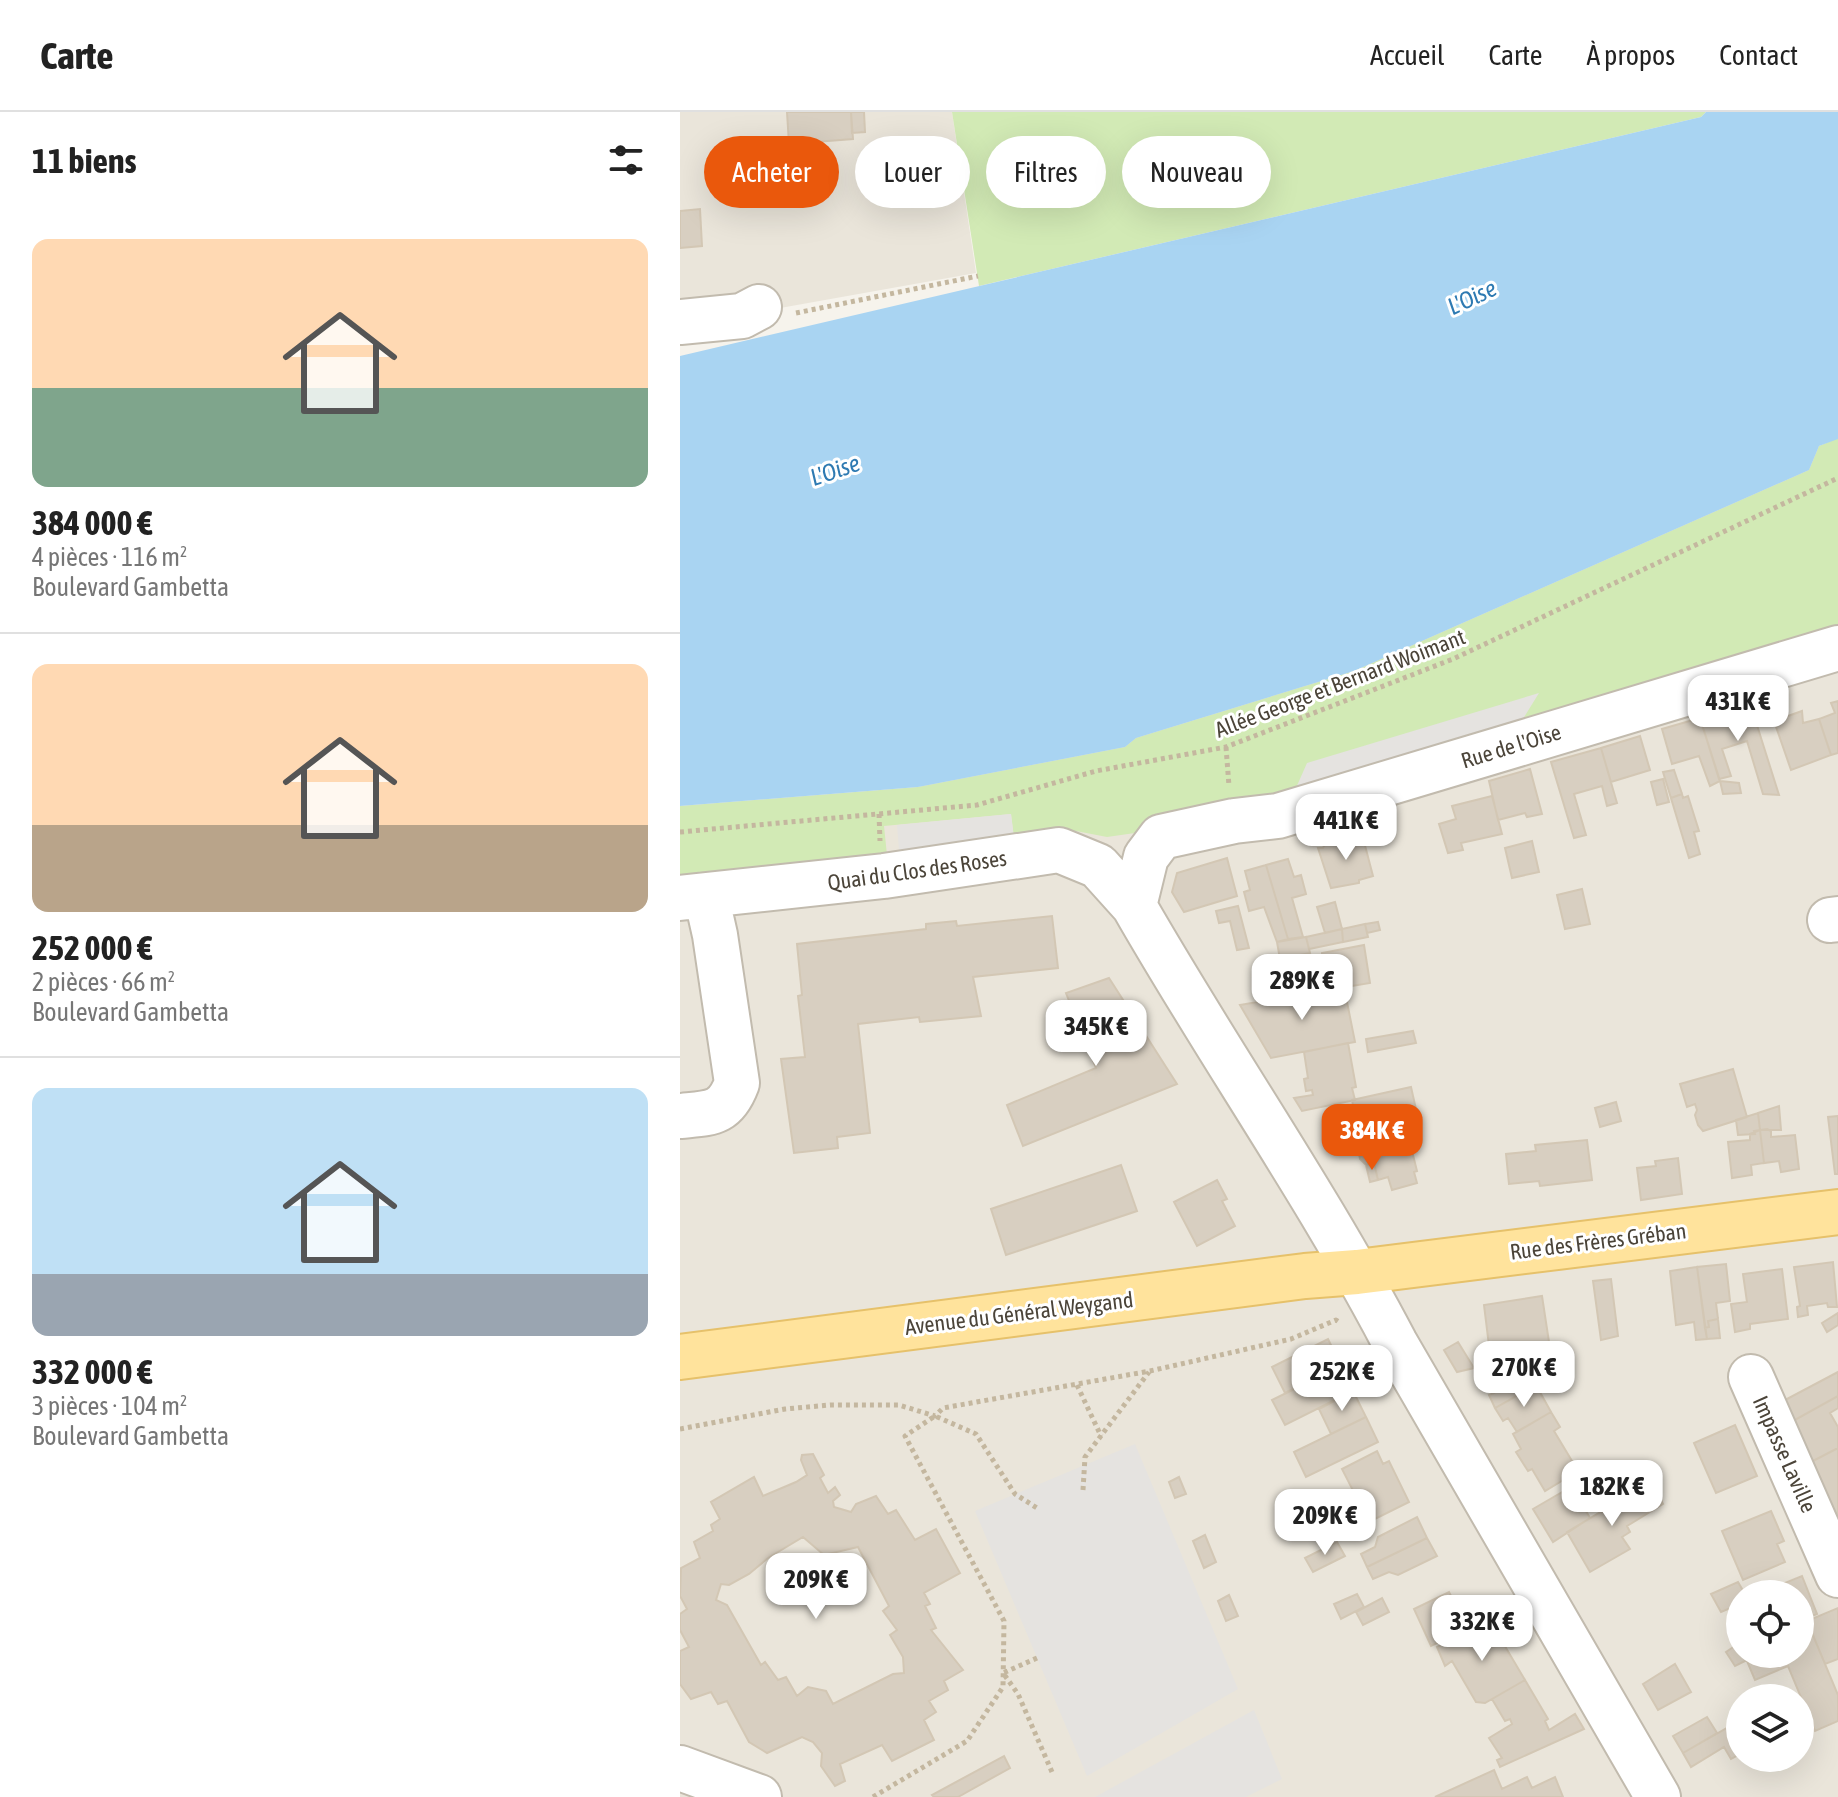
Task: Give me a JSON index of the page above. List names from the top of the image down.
{
  "streets": {
    "main road": ["Rue des Frères Gréban", "Avenue du Général Weygand"],
    "street": ["Rue de l'Oise", "Quai du Clos des Roses", "Impasse Laville"],
    "path": ["Allée George et Bernard Woimant"]
  },
  "crossings": [
    ["Rue de l'Oise", "Quai du Clos des Roses"],
    ["Rue des Frères Gréban", "Avenue du Général Weygand"]
  ],
  "water": ["L'Oise"],
  "page": {
    "header": "Carte",
    "nav": [
      "Accueil",
      "Carte",
      "À propos",
      "Contact"
    ],
    "heading": "11 biens",
    "chip": [
      "Acheter",
      "Louer",
      "Filtres",
      "Nouveau"
    ],
    "list": [
      {
        "name": "384 000 €",
        "note": "4 pièces · 116 m² · Boulevard Gambetta"
      },
      {
        "name": "252 000 €",
        "note": "2 pièces · 66 m² · Boulevard Gambetta"
      },
      {
        "name": "332 000 €",
        "note": "3 pièces · 104 m² · Boulevard Gambetta"
      }
    ],
    "price": [
      "431K €",
      "441K €",
      "289K €",
      "345K €",
      "384K €",
      "270K €",
      "252K €",
      "182K €",
      "209K €",
      "209K €",
      "332K €"
    ]
  }
}
